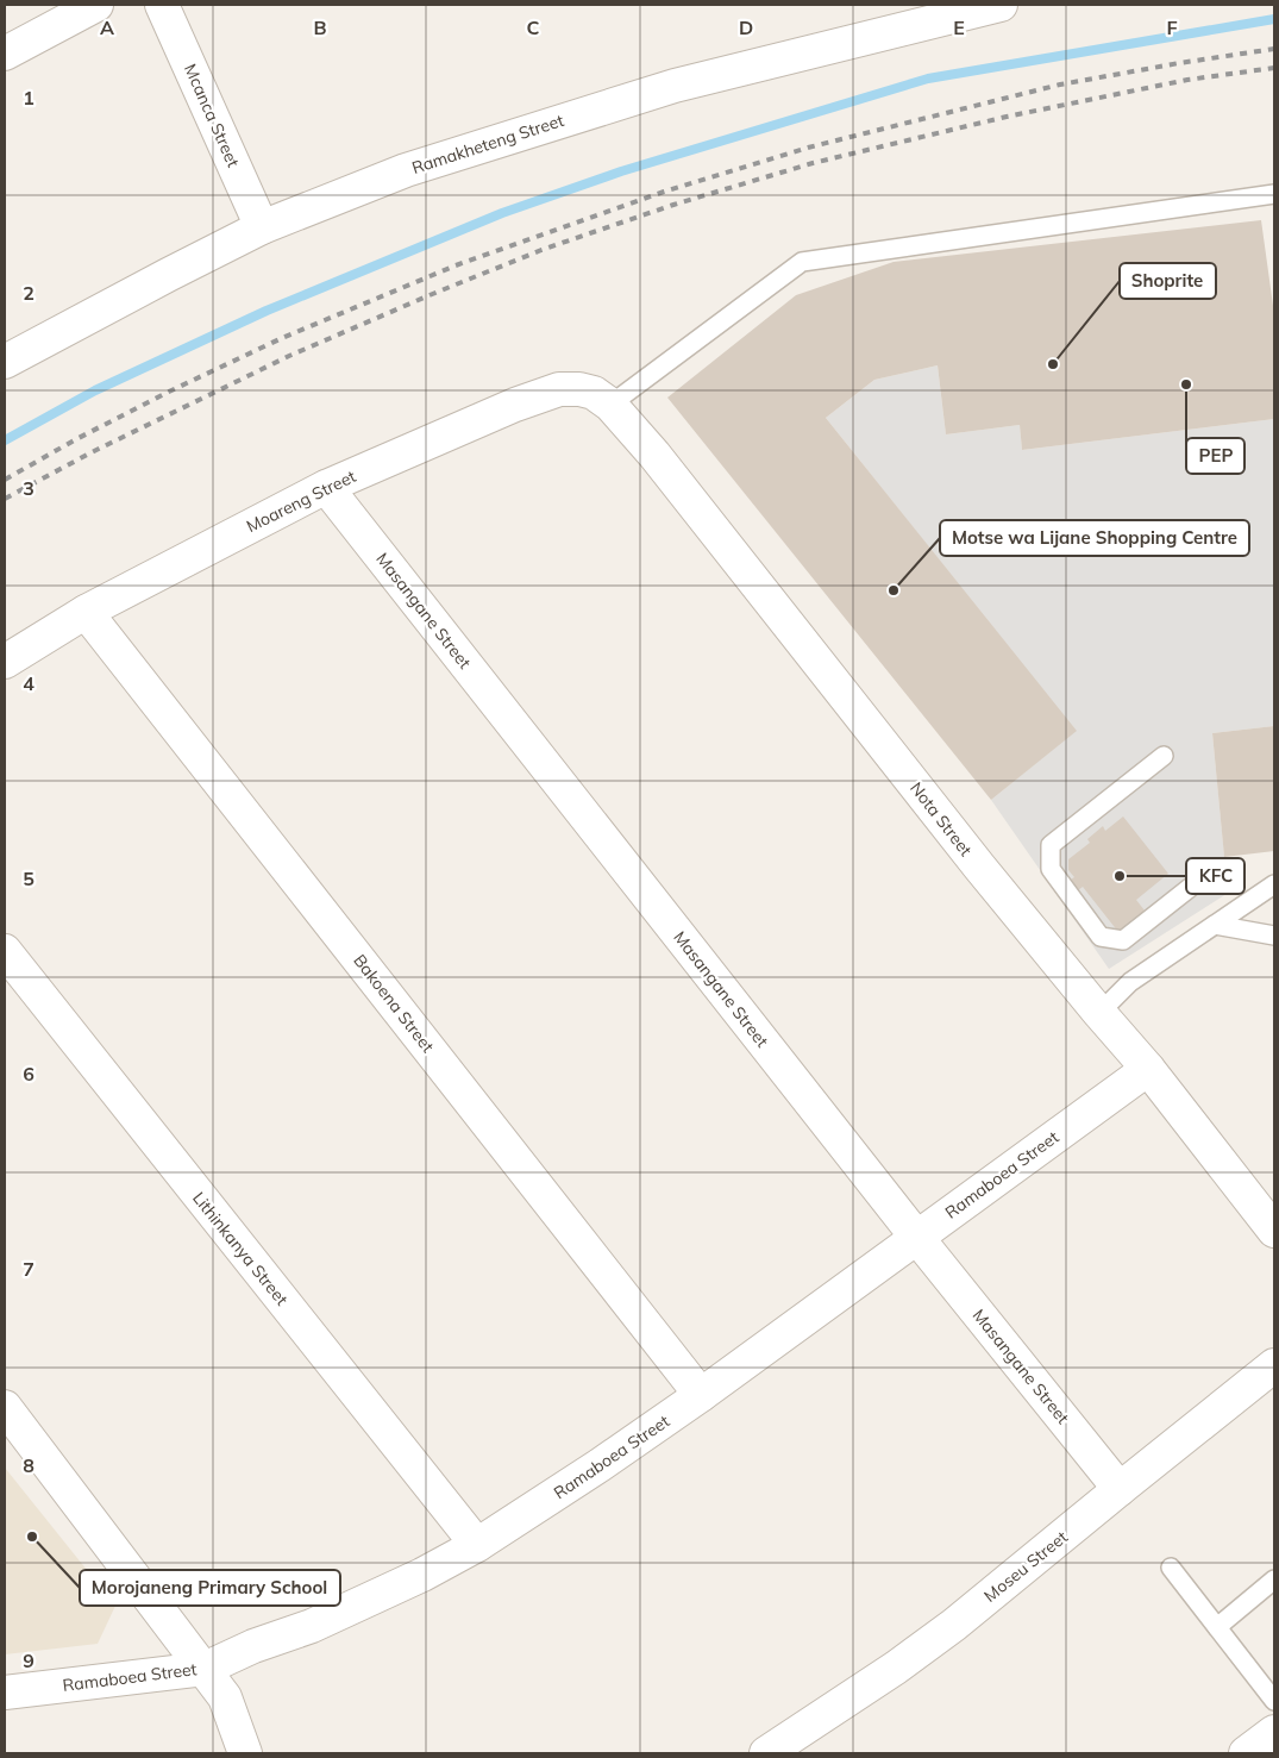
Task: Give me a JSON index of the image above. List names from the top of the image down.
{
  "streets": {
    "street": [
      "Mcanca Street",
      "Ramakheteng Street",
      "Moareng Street",
      "Masangane Street",
      "Nota Street",
      "Bakoena Street",
      "Ramaboea Street",
      "Lithinkanya Street",
      "Moseu Street"
    ]
  },
  "crossings": [
    ["Mcanca Street", "Ramakheteng Street"],
    ["Moareng Street", "Masangane Street"],
    ["Moareng Street", "Nota Street"],
    ["Moareng Street", "Bakoena Street"],
    ["Masangane Street", "Ramaboea Street"],
    ["Masangane Street", "Moseu Street"],
    ["Nota Street", "Ramaboea Street"],
    ["Bakoena Street", "Ramaboea Street"],
    ["Ramaboea Street", "Lithinkanya Street"]
  ],
  "places": [
    "Shoprite",
    "PEP",
    "Motse wa Lijane Shopping Centre",
    "KFC",
    "Morojaneng Primary School"
  ],
  "grid": {
    "columns": [
      "A",
      "B",
      "C",
      "D",
      "E",
      "F"
    ],
    "rows": [
      "1",
      "2",
      "3",
      "4",
      "5",
      "6",
      "7",
      "8",
      "9"
    ]
  }
}
